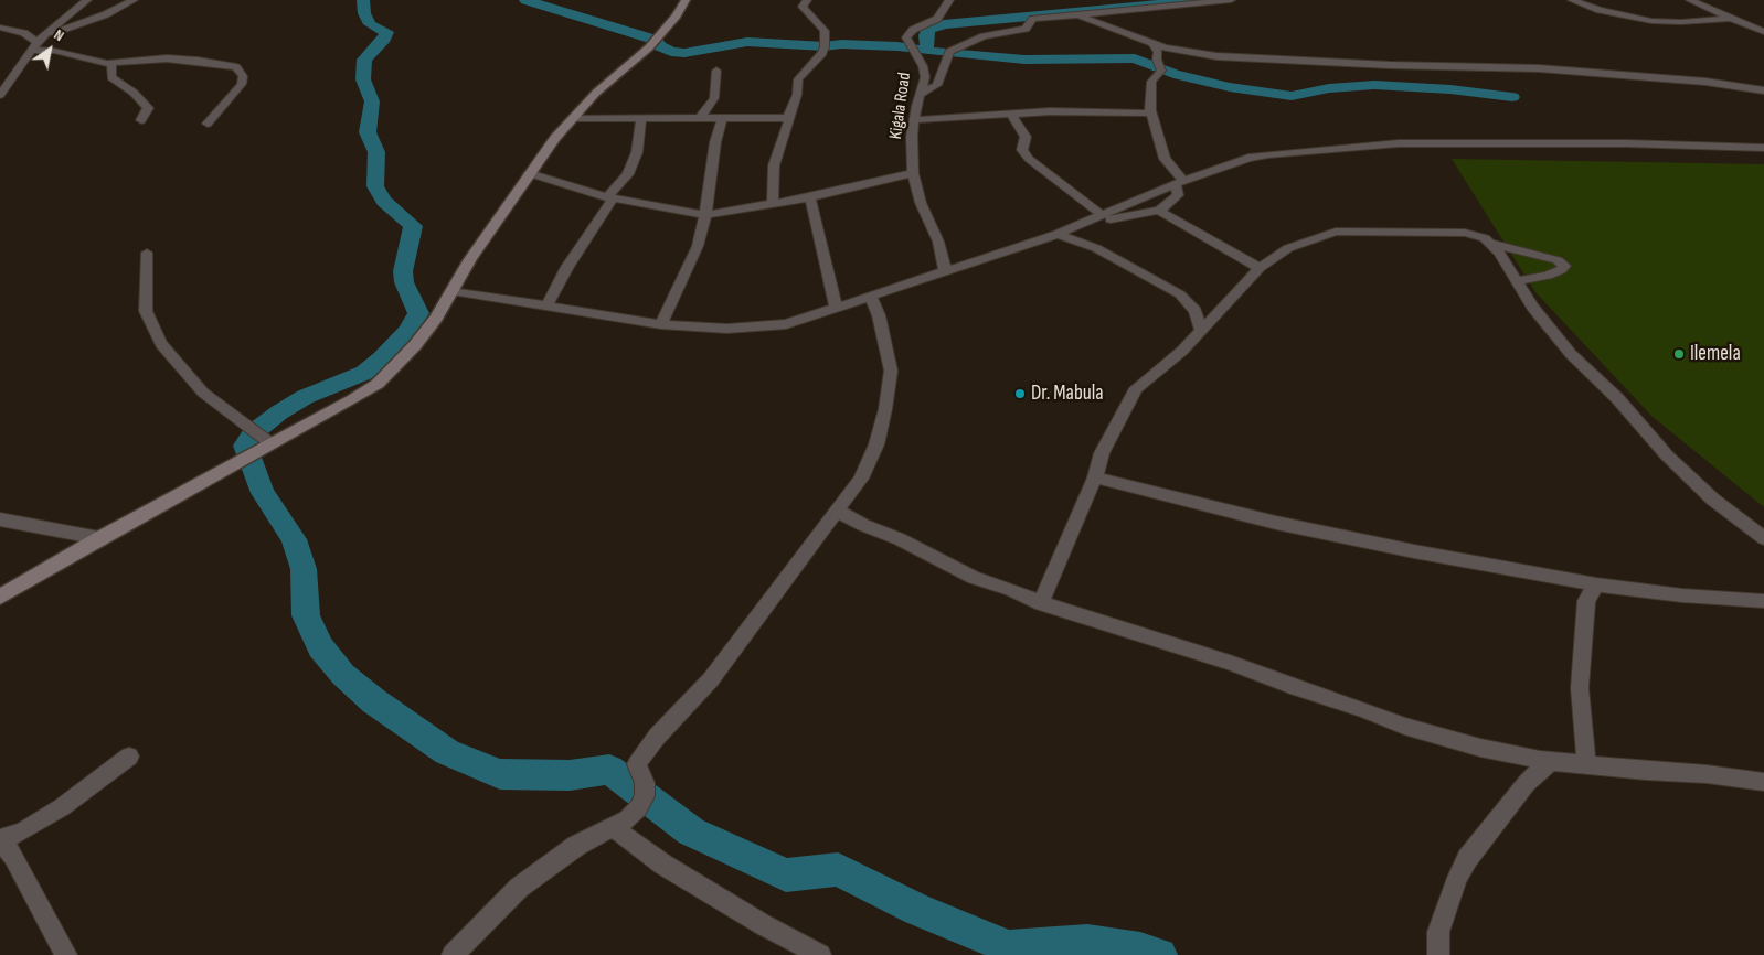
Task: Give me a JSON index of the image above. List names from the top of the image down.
{
  "streets": {
    "street": ["Kigala Road"]
  },
  "places": ["Ilemela", "Dr. Mabula"],
  "north": "top right"
}
